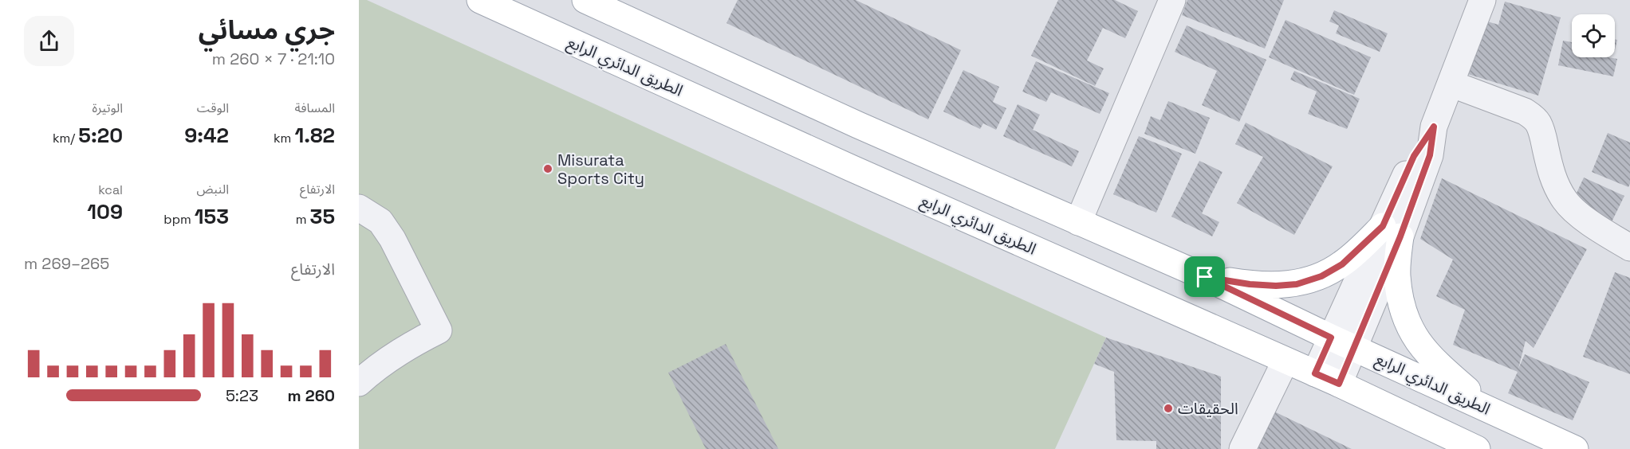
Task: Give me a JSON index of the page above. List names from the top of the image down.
{
  "streets": {
    "main road": ["الطريق الدائري الرابع"]
  },
  "places": ["Misurata Sports City", "الحقيقات"],
  "page": {
    "heading": ["جري مسائي", "21:10 · 7 × 260 m"],
    "stats": [
      ["المسافة", "1.82 km"],
      ["الوقت", "9:42"],
      ["الوتيرة", "5:20 /km"],
      ["الارتفاع", "35 m"],
      ["النبض", "153 bpm"],
      ["kcal", "109"]
    ],
    "chart": ["الارتفاع", "265–269 m"],
    "list": [
      {
        "name": "260 m",
        "note": "5:23"
      }
    ]
  }
}
